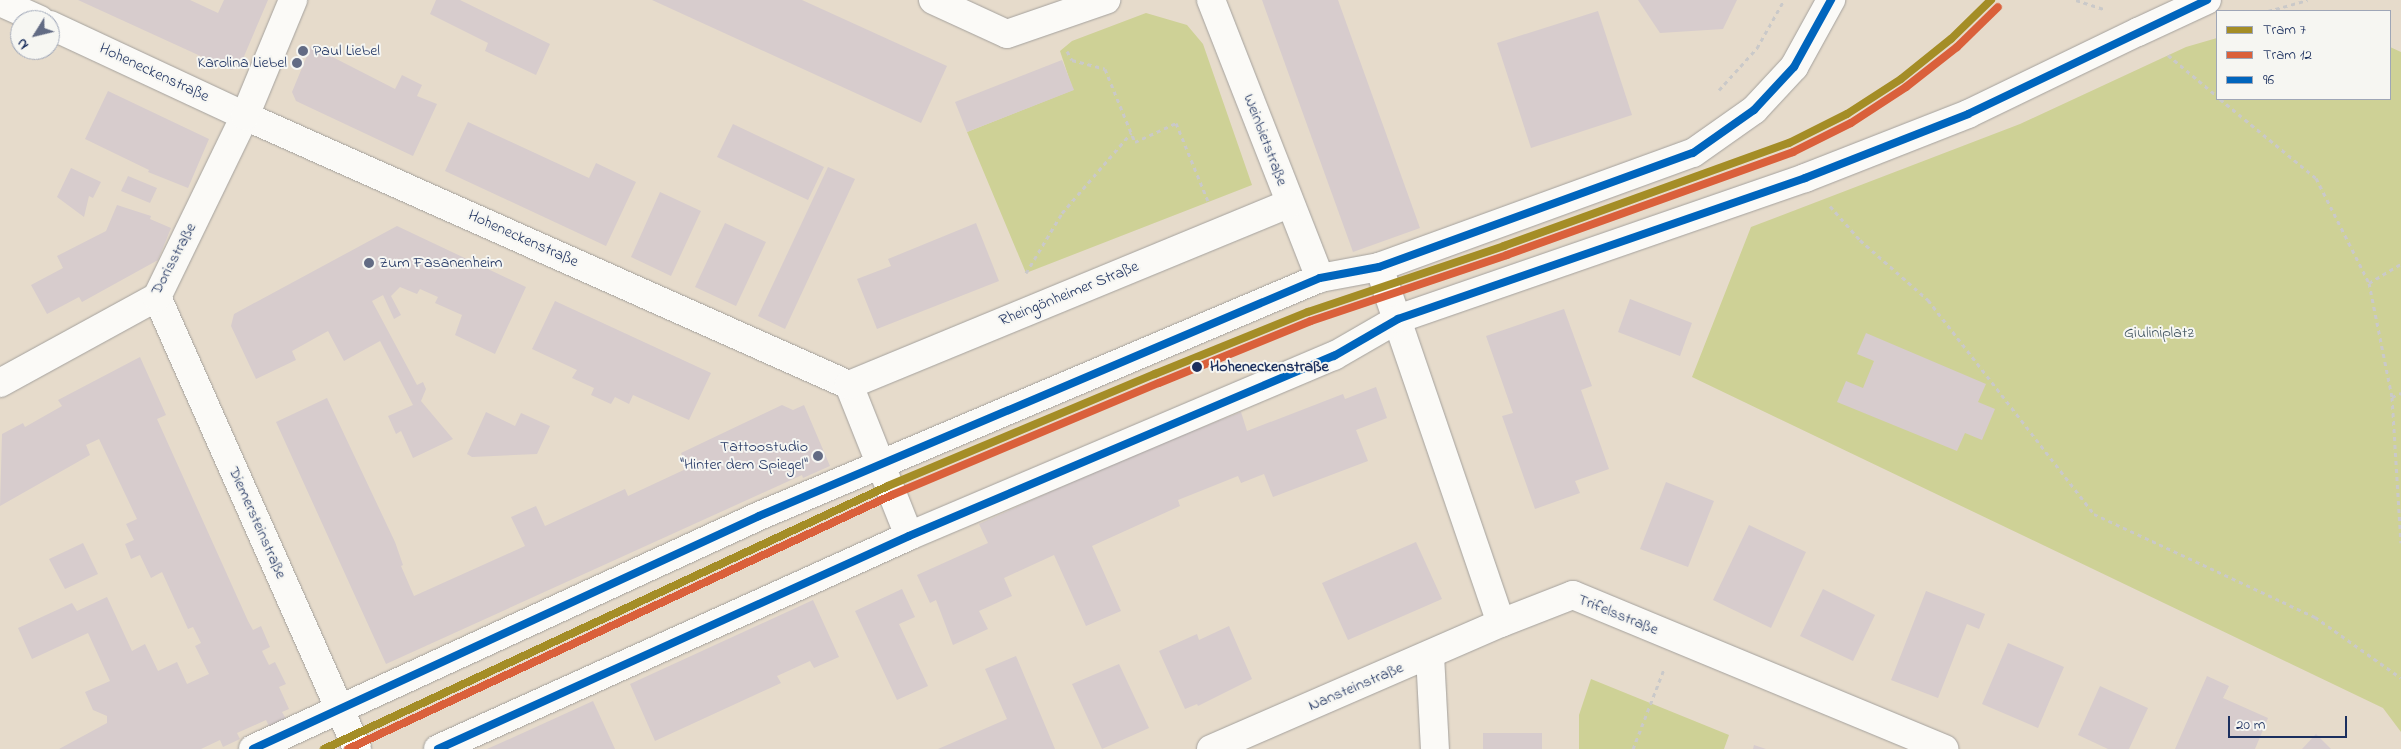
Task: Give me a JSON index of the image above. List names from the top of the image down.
{
  "streets": {
    "street": [
      "Hoheneckenstraße",
      "Weinbietstraße",
      "Dorisstraße",
      "Rheingönheimer Straße",
      "Diemersteinstraße",
      "Trifelsstraße",
      "Nansteinstraße"
    ]
  },
  "crossings": [
    ["Hoheneckenstraße", "Dorisstraße"],
    ["Hoheneckenstraße", "Rheingönheimer Straße"],
    ["Weinbietstraße", "Rheingönheimer Straße"],
    ["Dorisstraße", "Diemersteinstraße"],
    ["Trifelsstraße", "Nansteinstraße"]
  ],
  "parks": ["Giuliniplatz"],
  "places": [
    "Paul Liebel",
    "Karolina Liebel",
    "Zum Fasanenheim",
    "Hoheneckenstraße",
    "Tattoostudio \"Hinter dem Spiegel\""
  ],
  "lines": ["tram line 7", "transit line 96", "tram line 12"],
  "legend": ["Tram 7", "Tram 12", "96"],
  "scale_bar": "20 m",
  "north": "bottom left"
}
